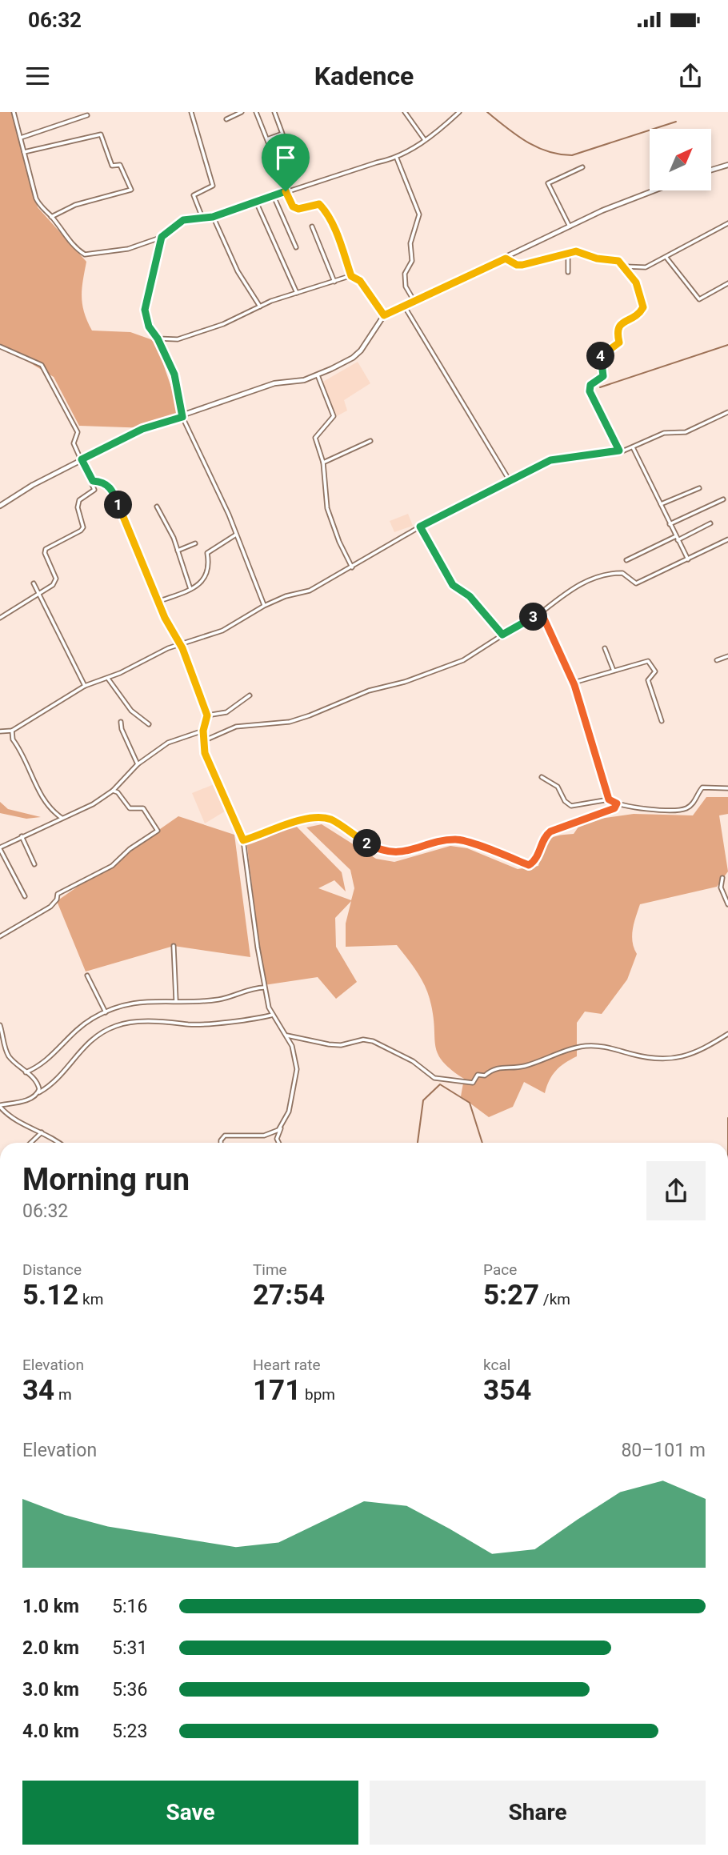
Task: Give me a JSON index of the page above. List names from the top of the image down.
{
  "north": "top right",
  "page": {
    "status": "06:32",
    "header": "Kadence",
    "pins": [
      "4",
      "1",
      "3",
      "2"
    ],
    "heading": ["Morning run", "06:32"],
    "stats": [
      ["Distance", "5.12 km"],
      ["Time", "27:54"],
      ["Pace", "5:27 /km"],
      ["Elevation", "34 m"],
      ["Heart rate", "171 bpm"],
      ["kcal", "354"]
    ],
    "chart": ["Elevation", "80–101 m"],
    "list": [
      {
        "name": "1.0 km",
        "note": "5:16"
      },
      {
        "name": "2.0 km",
        "note": "5:31"
      },
      {
        "name": "3.0 km",
        "note": "5:36"
      },
      {
        "name": "4.0 km",
        "note": "5:23"
      }
    ],
    "buttons": ["Save", "Share"]
  }
}
